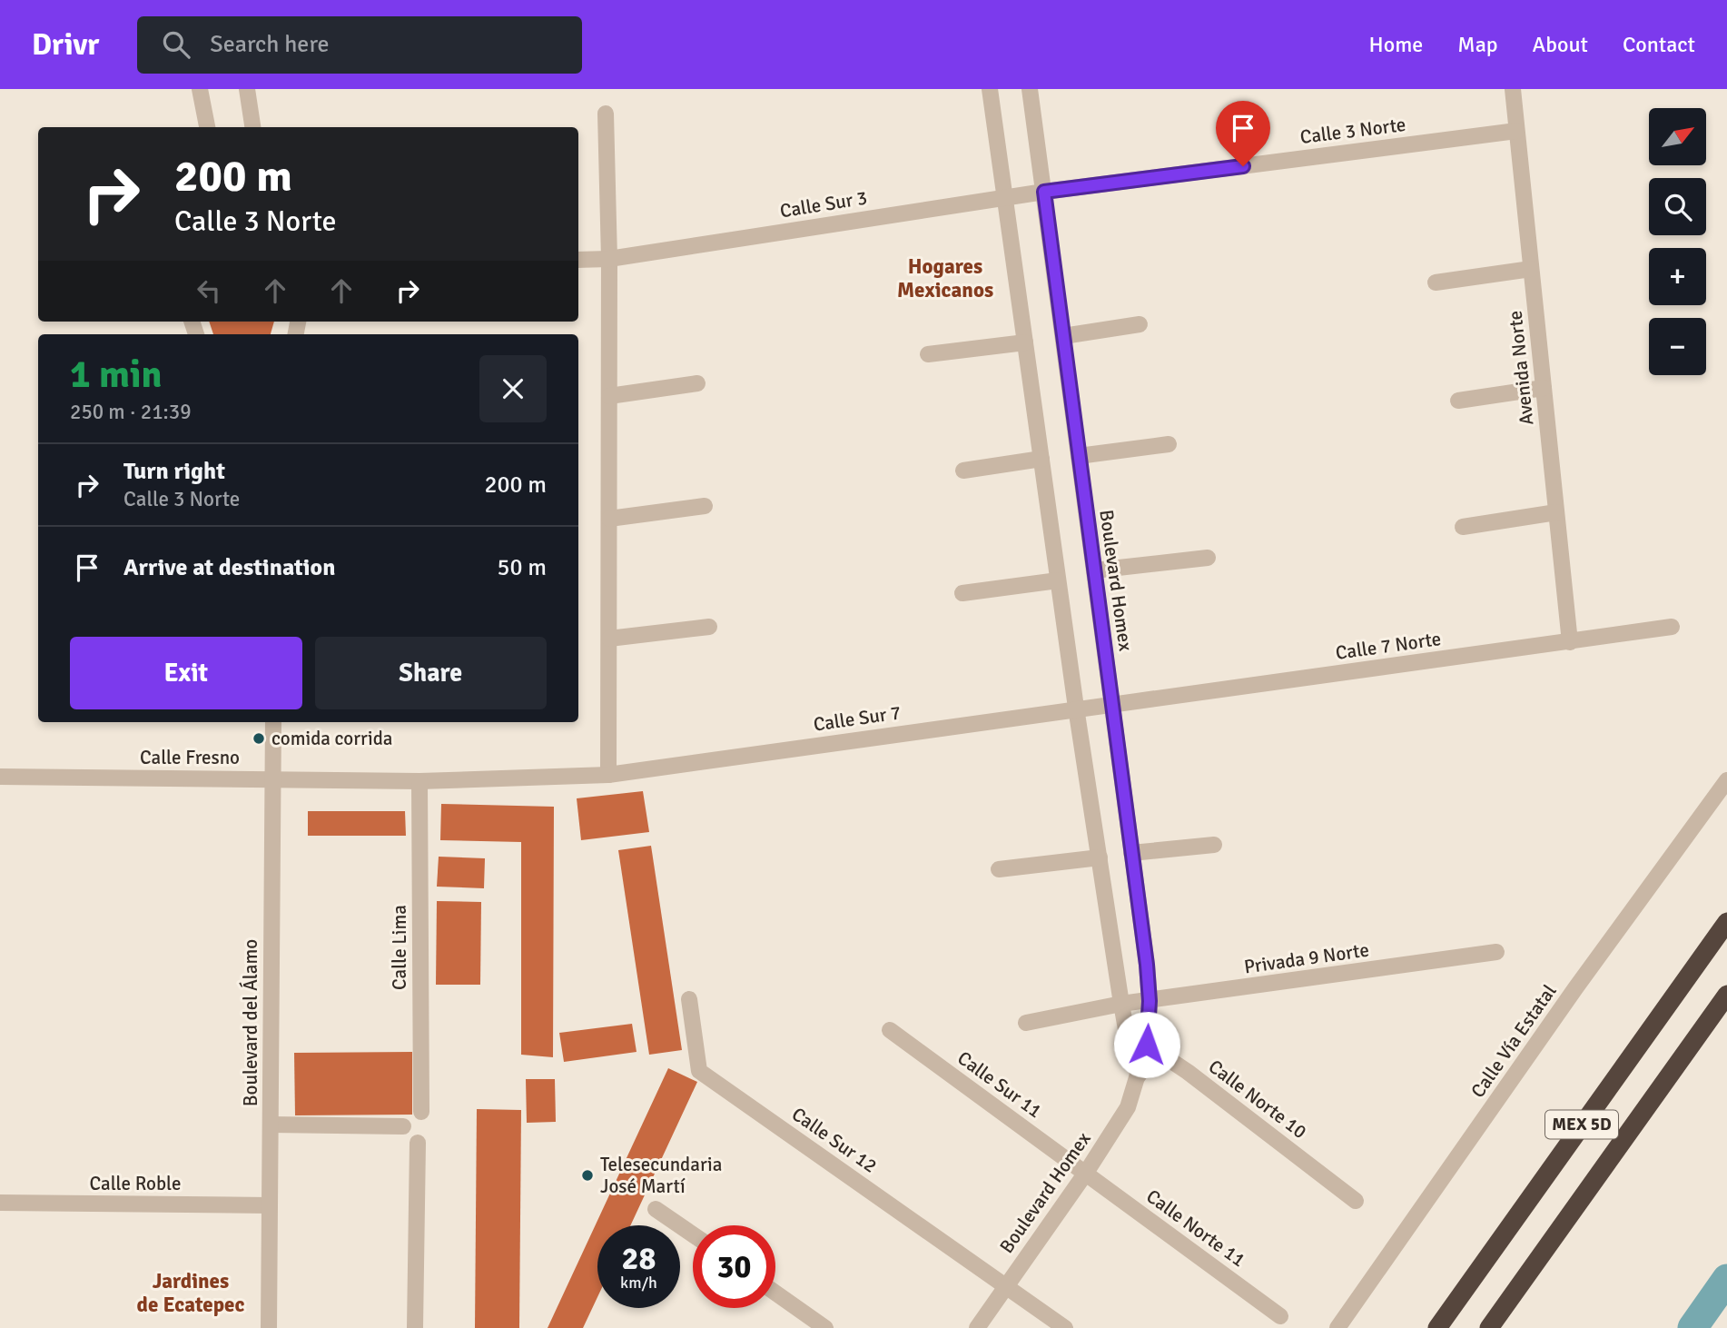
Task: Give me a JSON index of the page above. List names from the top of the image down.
{
  "streets": {
    "highway": ["MEX 5D"],
    "street": [
      "Calle 3 Norte",
      "Calle Sur 3",
      "Avenida Norte",
      "Boulevard Homex",
      "Calle 7 Norte",
      "Calle Sur 7",
      "Calle Fresno",
      "Calle Lima",
      "Privada 9 Norte",
      "Boulevard del Álamo",
      "Calle Vía Estatal",
      "Calle Sur 11",
      "Calle Norte 10",
      "Calle Sur 12",
      "Calle Roble",
      "Calle Norte 11"
    ]
  },
  "crossings": [
    ["Calle 3 Norte", "Calle Sur 3"],
    ["Calle 3 Norte", "Avenida Norte"],
    ["Calle 3 Norte", "Boulevard Homex"],
    ["Calle Sur 3", "Boulevard Homex"],
    ["Avenida Norte", "Calle 7 Norte"],
    ["Boulevard Homex", "Calle 7 Norte"],
    ["Boulevard Homex", "Calle Sur 7"],
    ["Boulevard Homex", "Privada 9 Norte"],
    ["Boulevard Homex", "Calle Sur 11"],
    ["Boulevard Homex", "Calle Norte 10"],
    ["Boulevard Homex", "Calle Sur 12"],
    ["Boulevard Homex", "Calle Norte 11"],
    ["Calle 7 Norte", "Calle Sur 7"],
    ["Calle Sur 7", "Calle Fresno"],
    ["Calle Fresno", "Calle Lima"],
    ["Calle Fresno", "Boulevard del Álamo"],
    ["Boulevard del Álamo", "Calle Roble"],
    ["Calle Sur 11", "Calle Norte 11"]
  ],
  "districts": ["Hogares Mexicanos", "Jardines de Ecatepec"],
  "places": ["comida corrida", "Telesecundaria José Martí"],
  "north": "top right",
  "page": {
    "header": "Drivr",
    "search": "Search here",
    "nav": [
      "Home",
      "Map",
      "About",
      "Contact"
    ],
    "map_buttons": ["+", "−"],
    "turn": ["200 m", "Calle 3 Norte"],
    "heading": ["1 min", "250 m · 21:39"],
    "list": [
      {
        "name": "Turn right",
        "note": "Calle 3 Norte",
        "value": "200 m"
      },
      {
        "name": "Arrive at destination",
        "value": "50 m"
      }
    ],
    "buttons": ["Exit", "Share"],
    "speed": "28 km/h",
    "limit": "30"
  }
}
